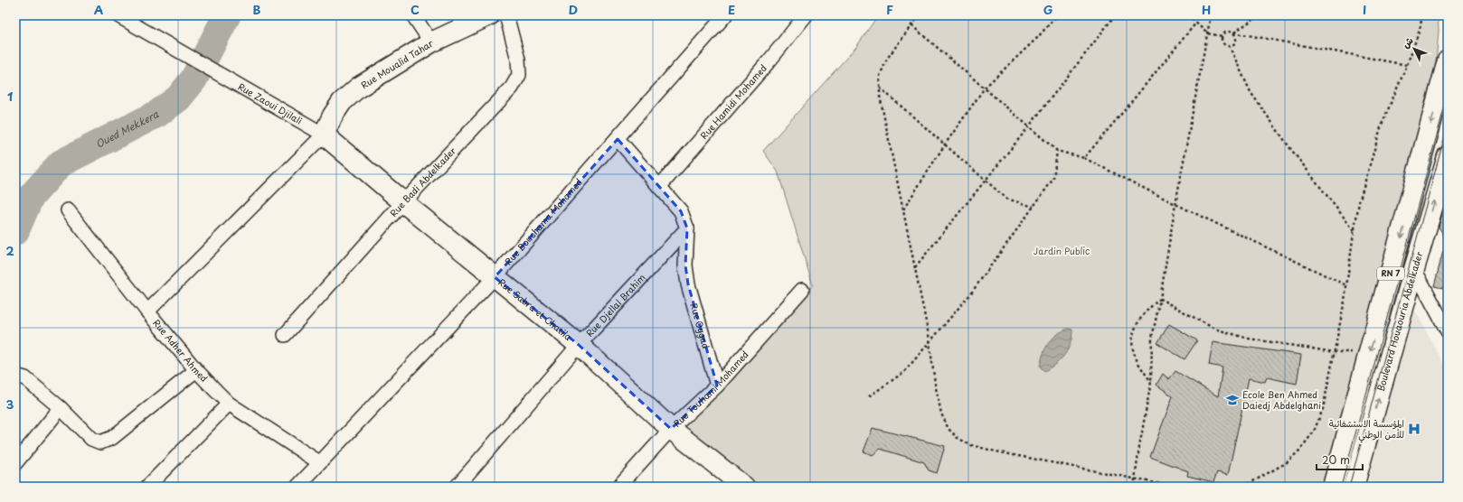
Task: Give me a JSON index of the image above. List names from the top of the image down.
{
  "streets": {
    "main road": [
      "Rue Moualid Tahar",
      "RN 7",
      "Rue Sabra et Chatila",
      "Boulevard Houaouria Abdelkader"
    ],
    "street": [
      "Rue Hamidi Mohamed",
      "Rue Zaoui Djilali",
      "Rue Badi Abdelkader",
      "Rue Bouchama Mohamed",
      "Rue Djellal Brahim",
      "Rue Oggad",
      "Rue Adher Ahmed",
      "Rue Touhami Mohamed"
    ]
  },
  "crossings": [
    ["Rue Moualid Tahar", "Rue Zaoui Djilali"],
    ["Rue Moualid Tahar", "Rue Sabra et Chatila"],
    ["Rue Zaoui Djilali", "Rue Sabra et Chatila"],
    ["Rue Badi Abdelkader", "Rue Sabra et Chatila"],
    ["Rue Bouchama Mohamed", "Rue Sabra et Chatila"],
    ["Rue Bouchama Mohamed", "Rue Adher Ahmed"],
    ["Rue Djellal Brahim", "Rue Sabra et Chatila"],
    ["Rue Djellal Brahim", "Rue Oggad"],
    ["Rue Sabra et Chatila", "Rue Touhami Mohamed"],
    ["Rue Oggad", "Rue Touhami Mohamed"]
  ],
  "water": ["Oued Mekkera"],
  "parks": ["Jardin Public"],
  "places": {
    "school or university": ["Ecole Ben Ahmed Daiedj Abdelghani"],
    "hospital": ["المؤسسة الاستشفائية للأمن الوطني"]
  },
  "scale_bar": "20 m",
  "north": "top left",
  "grid": {
    "columns": [
      "A",
      "B",
      "C",
      "D",
      "E",
      "F",
      "G",
      "H",
      "I"
    ],
    "rows": ["1", "2", "3"]
  }
}
